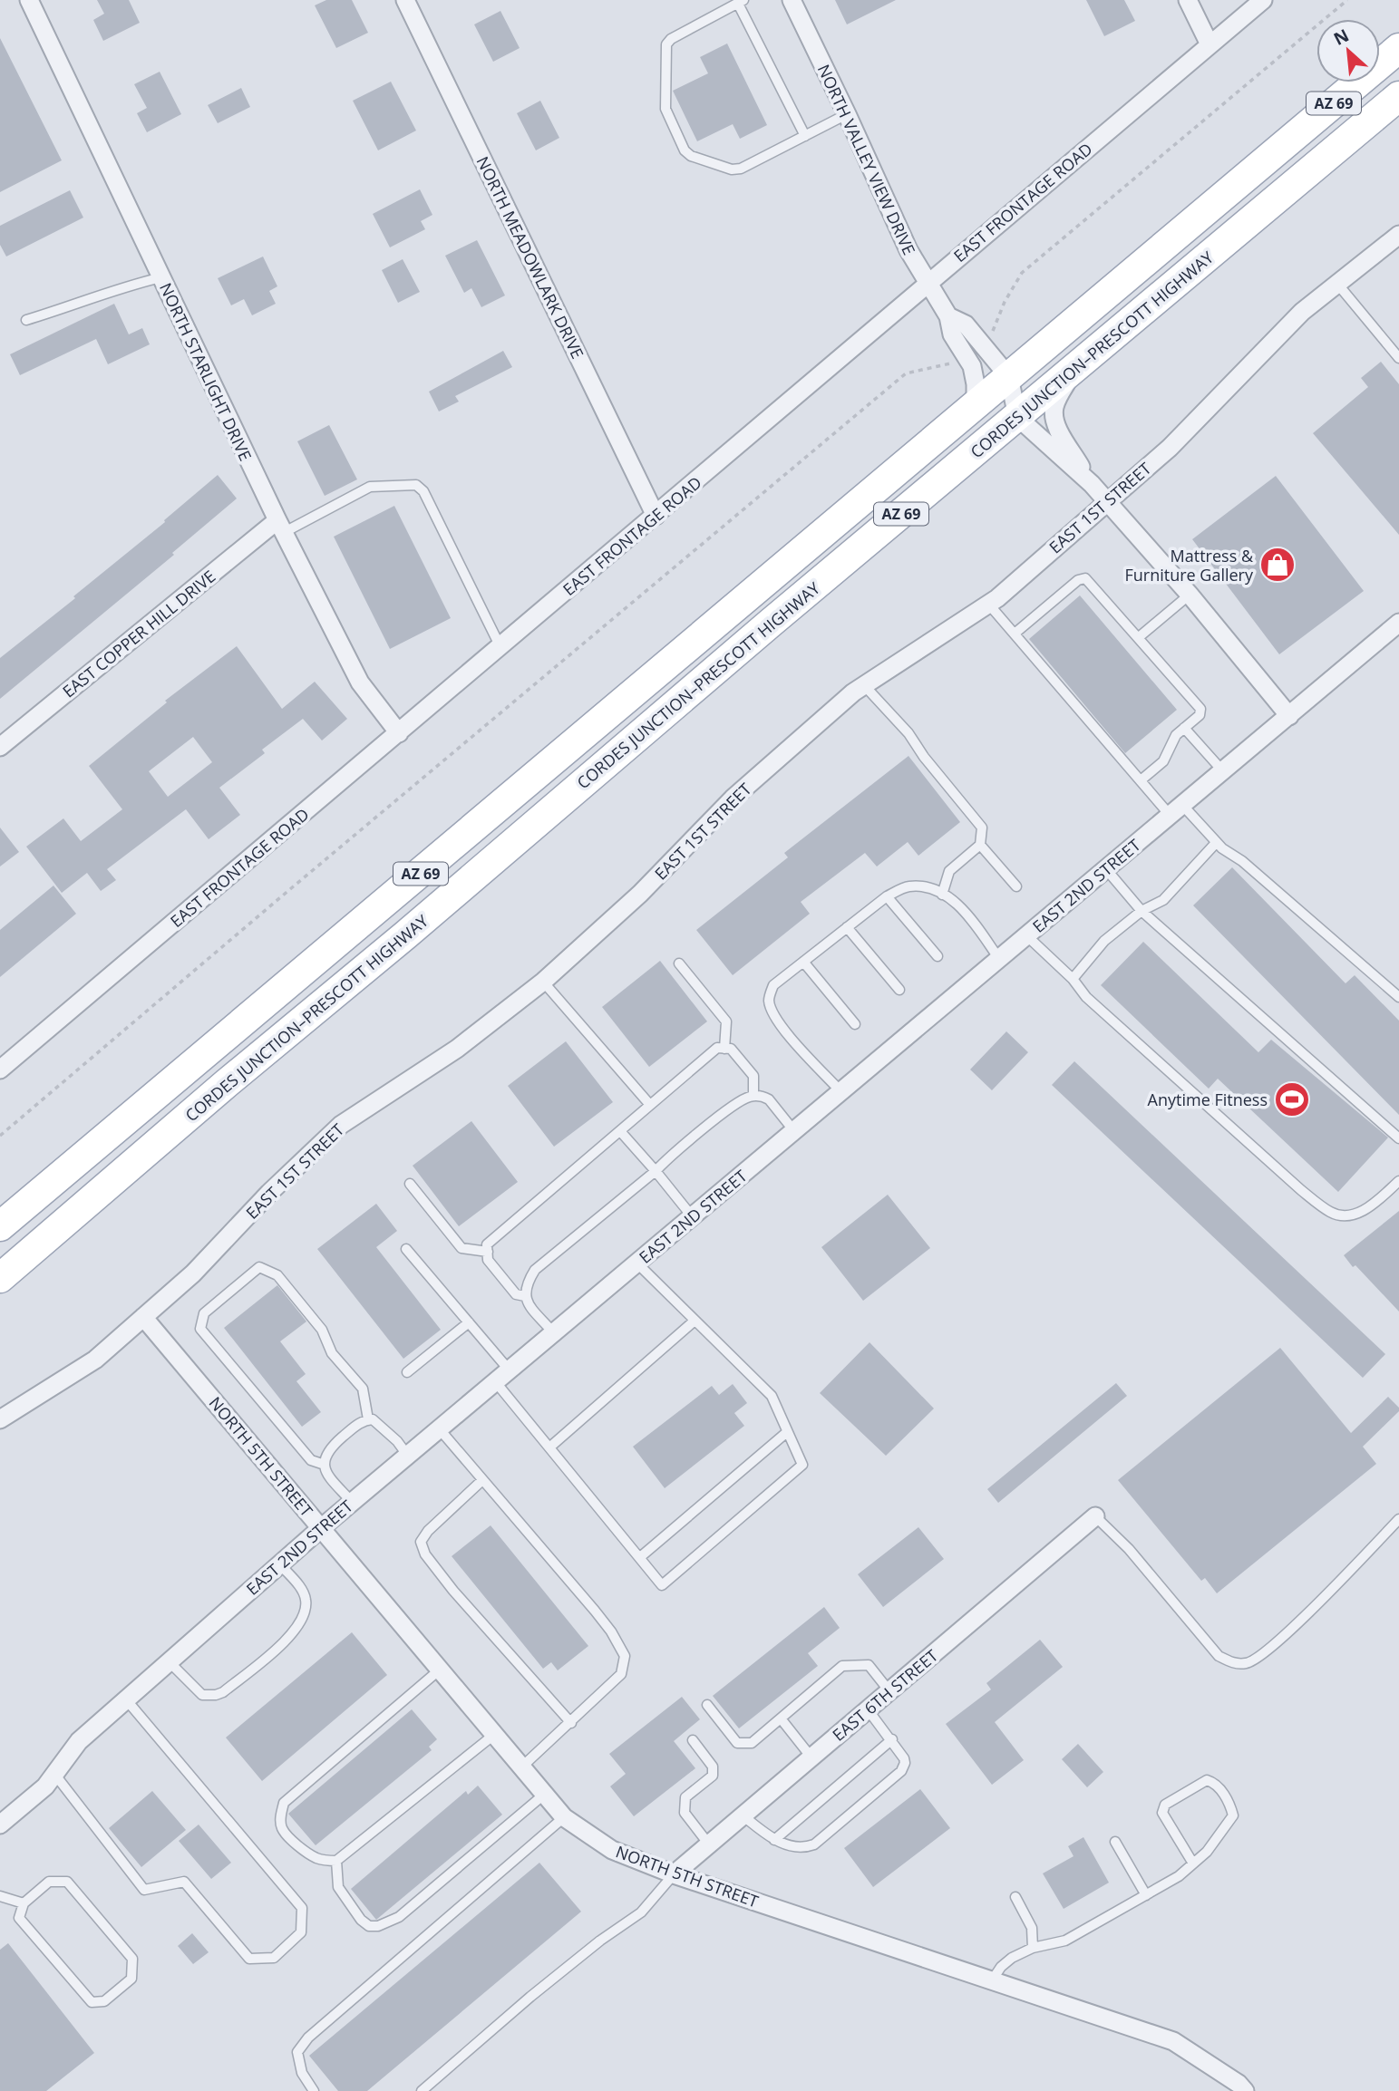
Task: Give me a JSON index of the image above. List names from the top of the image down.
{
  "streets": {
    "main road": ["AZ 69", "CORDES JUNCTION–PRESCOTT HIGHWAY"],
    "street": [
      "NORTH VALLEY VIEW DRIVE",
      "EAST FRONTAGE ROAD",
      "NORTH MEADOWLARK DRIVE",
      "NORTH STARLIGHT DRIVE",
      "EAST 1ST STREET",
      "EAST COPPER HILL DRIVE",
      "EAST 2ND STREET",
      "NORTH 5TH STREET",
      "EAST 6TH STREET"
    ]
  },
  "crossings": [
    ["AZ 69", "NORTH VALLEY VIEW DRIVE"],
    ["NORTH VALLEY VIEW DRIVE", "EAST FRONTAGE ROAD"],
    ["NORTH VALLEY VIEW DRIVE", "CORDES JUNCTION–PRESCOTT HIGHWAY"],
    ["EAST FRONTAGE ROAD", "NORTH MEADOWLARK DRIVE"],
    ["EAST FRONTAGE ROAD", "NORTH STARLIGHT DRIVE"],
    ["NORTH STARLIGHT DRIVE", "EAST COPPER HILL DRIVE"],
    ["EAST 1ST STREET", "NORTH 5TH STREET"],
    ["EAST 2ND STREET", "NORTH 5TH STREET"],
    ["NORTH 5TH STREET", "EAST 6TH STREET"]
  ],
  "places": {
    "shop": ["Mattress & Furniture Gallery"],
    "sports": ["Anytime Fitness"]
  },
  "north": "top left"
}
